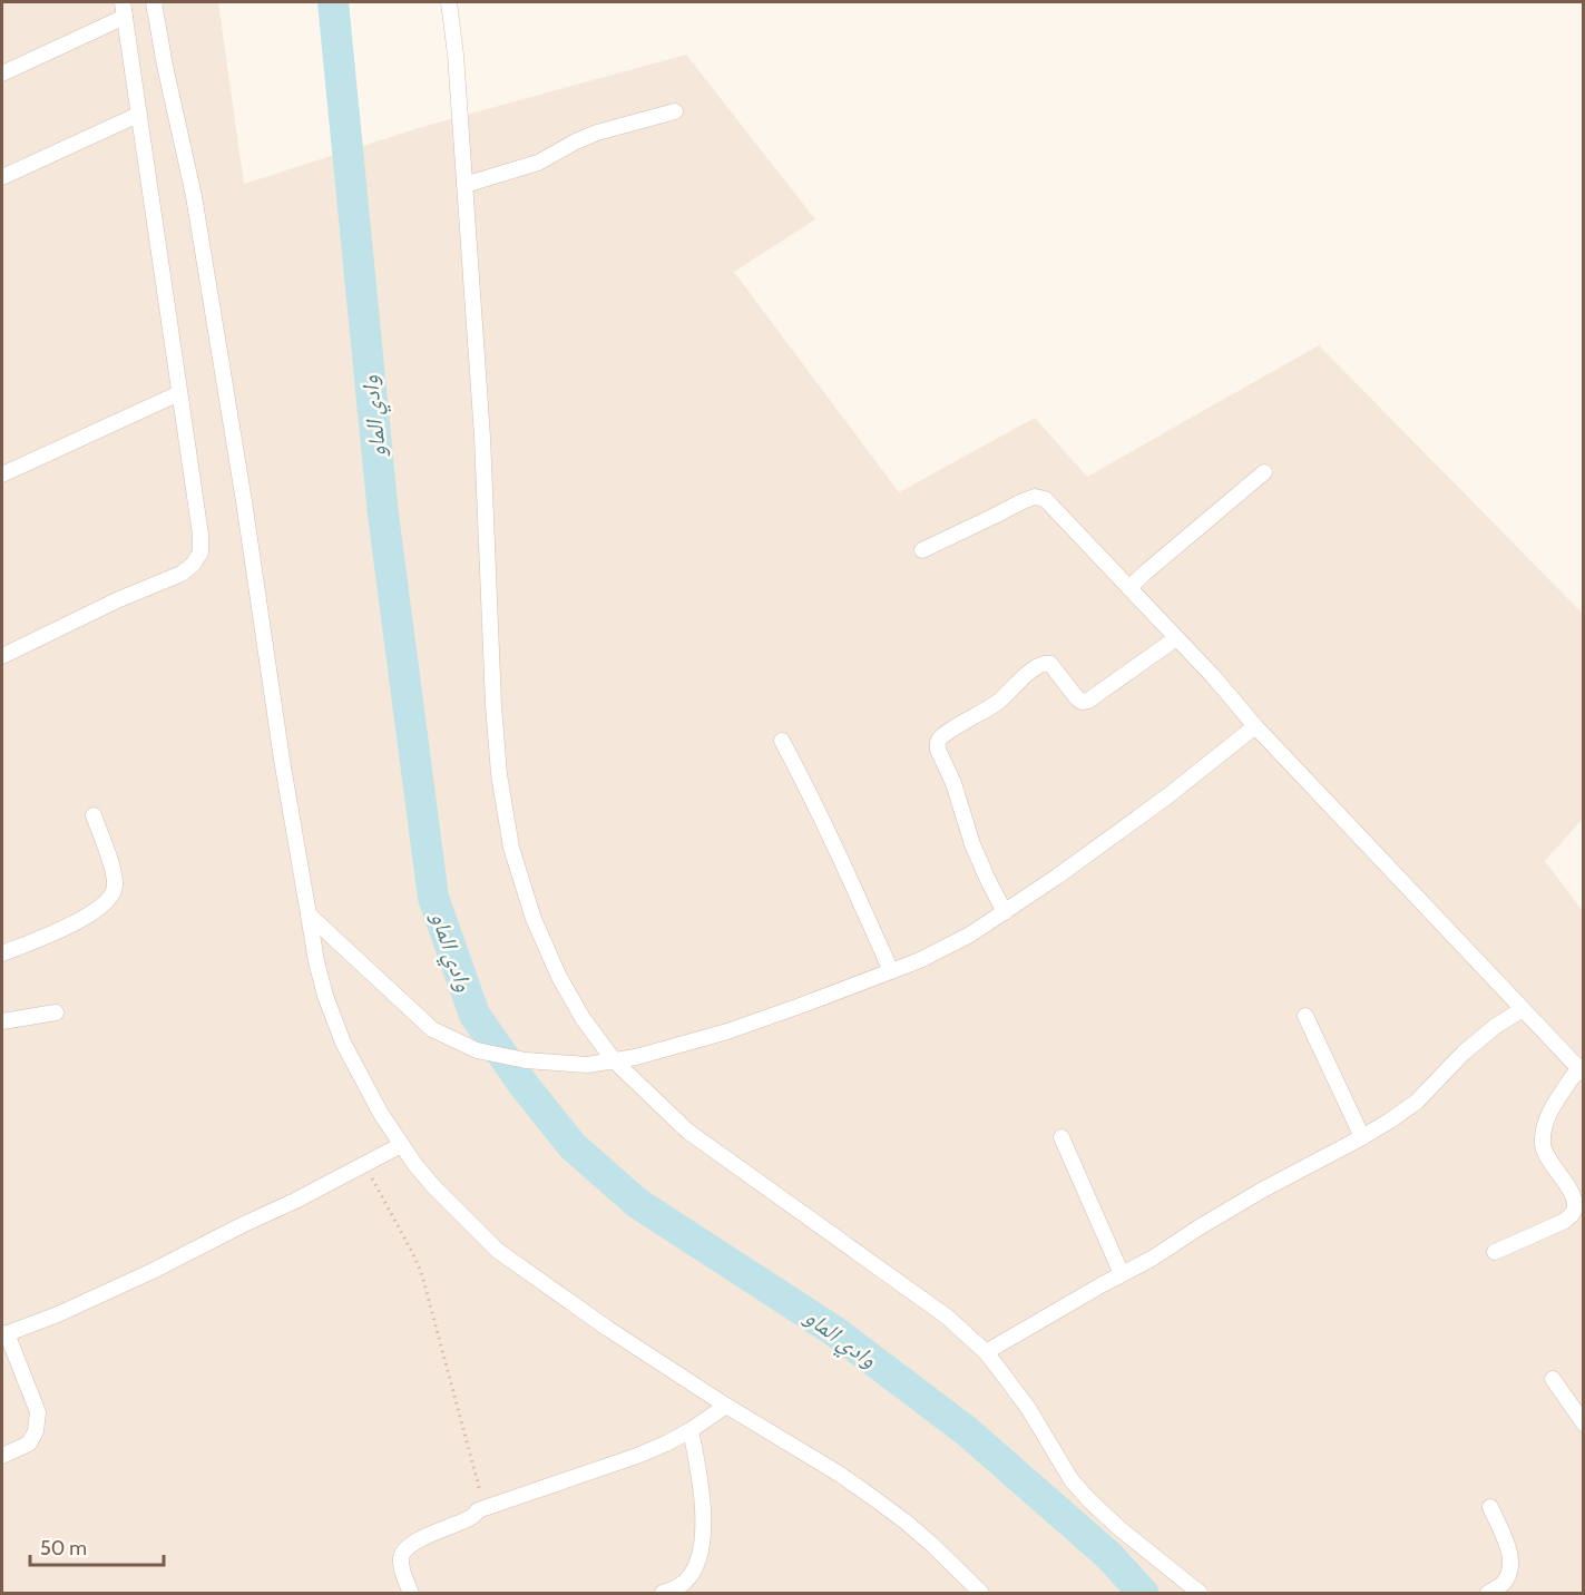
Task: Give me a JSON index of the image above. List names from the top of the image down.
{
  "water": ["وادي الماو"],
  "scale_bar": "50 m"
}
